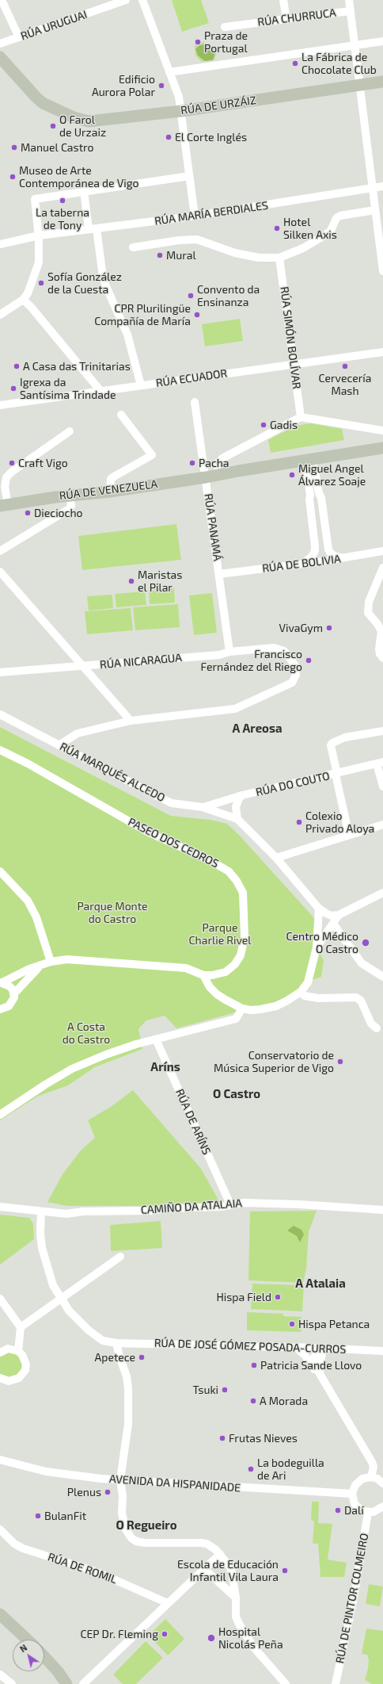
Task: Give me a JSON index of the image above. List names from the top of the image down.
{
  "streets": {
    "main road": ["RÚA DE URZÁIZ", "RÚA DE VENEZUELA"],
    "street": [
      "RÚA CHURRUCA",
      "RÚA URUGUAI",
      "RÚA MARÍA BERDIALES",
      "RÚA SIMÓN BOLÍVAR",
      "RÚA ECUADOR",
      "RÚA PANAMÁ",
      "RÚA DE BOLIVIA",
      "RÚA NICARAGUA",
      "RÚA MARQUÉS ALCEDO",
      "RÚA DO COUTO",
      "PASEO DOS CEDROS",
      "RÚA DE ARÍNS",
      "CAMIÑO DA ATALAIA",
      "RÚA DE JOSÉ GÓMEZ POSADA-CURROS",
      "AVENIDA DA HISPANIDADE",
      "RÚA DE ROMIL",
      "RÚA DE PINTOR COLMEIRO"
    ]
  },
  "crossings": [
    ["RÚA SIMÓN BOLÍVAR", "RÚA ECUADOR"],
    ["RÚA DE VENEZUELA", "RÚA PANAMÁ"],
    ["RÚA PANAMÁ", "RÚA DE BOLIVIA"],
    ["RÚA PANAMÁ", "RÚA NICARAGUA"],
    ["RÚA MARQUÉS ALCEDO", "RÚA DO COUTO"],
    ["RÚA DE ARÍNS", "CAMIÑO DA ATALAIA"],
    ["CAMIÑO DA ATALAIA", "RÚA DE JOSÉ GÓMEZ POSADA-CURROS"]
  ],
  "districts": [
    "A Areosa",
    "Aríns",
    "O Castro",
    "A Atalaia",
    "O Regueiro"
  ],
  "parks": ["Parque Monte do Castro", "Parque Charlie Rivel", "A Costa do Castro"],
  "places": [
    "Praza de Portugal",
    "La Fábrica de Chocolate Club",
    "Edificio Aurora Polar",
    "O Farol de Urzaiz",
    "El Corte Inglés",
    "Manuel Castro",
    "Museo de Arte Contemporánea de Vigo",
    "La taberna de Tony",
    "Hotel Silken Axis",
    "Mural",
    "Sofía González de la Cuesta",
    "Convento da Ensinanza",
    "CPR Plurilingüe Compañía de María",
    "A Casa das Trinitarias",
    "Cervecería Mash",
    "Igrexa da Santísima Trindade",
    "Gadis",
    "Craft Vigo",
    "Pacha",
    "Miguel Angel Álvarez Soaje",
    "Dieciocho",
    "Maristas el Pilar",
    "VivaGym",
    "Francisco Fernández del Riego",
    "Colexio Privado Aloya",
    "Centro Médico O Castro",
    "Conservatorio de Música Superior de Vigo",
    "Hispa Field",
    "Hispa Petanca",
    "Apetece",
    "Patricia Sande Llovo",
    "Tsuki",
    "A Morada",
    "Frutas Nieves",
    "La bodeguilla de Ari",
    "Plenus",
    "Dalí",
    "BulanFit",
    "Escola de Educación Infantil Vila Laura",
    "CEP Dr. Fleming",
    "Hospital Nicolás Peña"
  ],
  "north": "top left"
}
